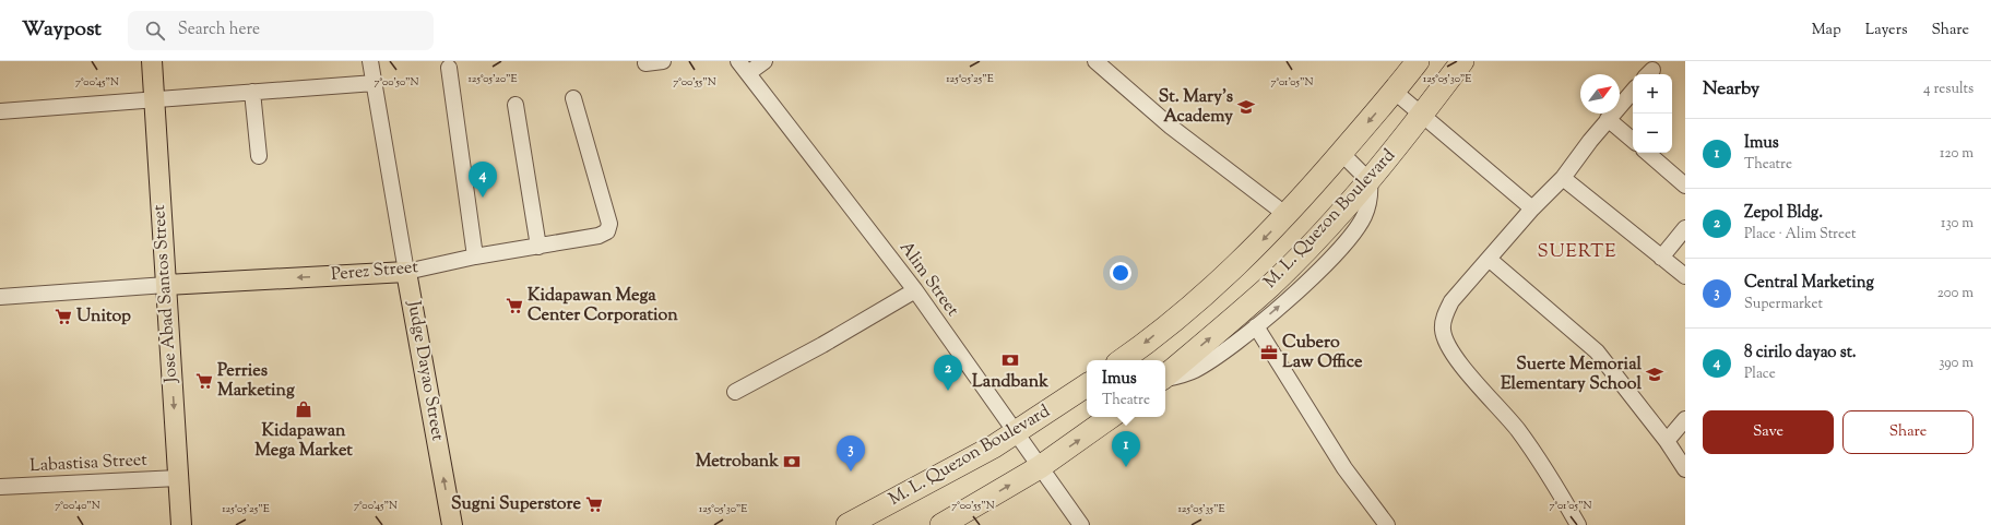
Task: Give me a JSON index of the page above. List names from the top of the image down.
{
  "streets": {
    "highway": ["M. L. Quezon Boulevard"],
    "main road": ["Perez Street", "Jose Abad Santos Street", "Judge Dayao Street"],
    "street": ["Alim Street", "Labastisa Street"]
  },
  "crossings": [
    ["M. L. Quezon Boulevard", "Alim Street"],
    ["Perez Street", "Jose Abad Santos Street"],
    ["Perez Street", "Judge Dayao Street"],
    ["Jose Abad Santos Street", "Labastisa Street"]
  ],
  "one_way": ["Jose Abad Santos Street", "Judge Dayao Street"],
  "districts": ["SUERTE"],
  "places": {
    "school or university": ["St. Mary's Academy", "Suerte Memorial Elementary School"],
    "supermarket": [
      "Kidapawan Mega Center Corporation",
      "Unitop",
      "Perries Marketing",
      "Sugni Superstore"
    ],
    "office": ["Cubero Law Office"],
    "bank": ["Landbank", "Metrobank"],
    "shop": ["Kidapawan Mega Market"]
  },
  "north": "top right",
  "page": {
    "header": "Waypost",
    "search": "Search here",
    "nav": ["Map", "Layers", "Share"],
    "heading": ["Nearby", "4 results"],
    "map_buttons": ["+", "−"],
    "list": [
      {
        "mark": "1",
        "name": "Imus",
        "note": "Theatre",
        "value": "120 m"
      },
      {
        "mark": "2",
        "name": "Zepol Bldg.",
        "note": "Place · Alim Street",
        "value": "130 m"
      },
      {
        "mark": "3",
        "name": "Central Marketing",
        "note": "Supermarket",
        "value": "200 m"
      },
      {
        "mark": "4",
        "name": "8 cirilo dayao st.",
        "note": "Place",
        "value": "390 m"
      }
    ],
    "pins": [
      "4",
      "2",
      "1",
      "3"
    ],
    "popup": ["Imus", "Theatre"],
    "buttons": ["Save", "Share"]
  },
  "coordinates": [
    "125°05'20\"E",
    "125°05'30\"E",
    "125°05'25\"E",
    "7°00'45\"N",
    "7°00'50\"N",
    "7°00'55\"N",
    "7°01'05\"N",
    "7°00'40\"N",
    "125°05'35\"E"
  ]
}
